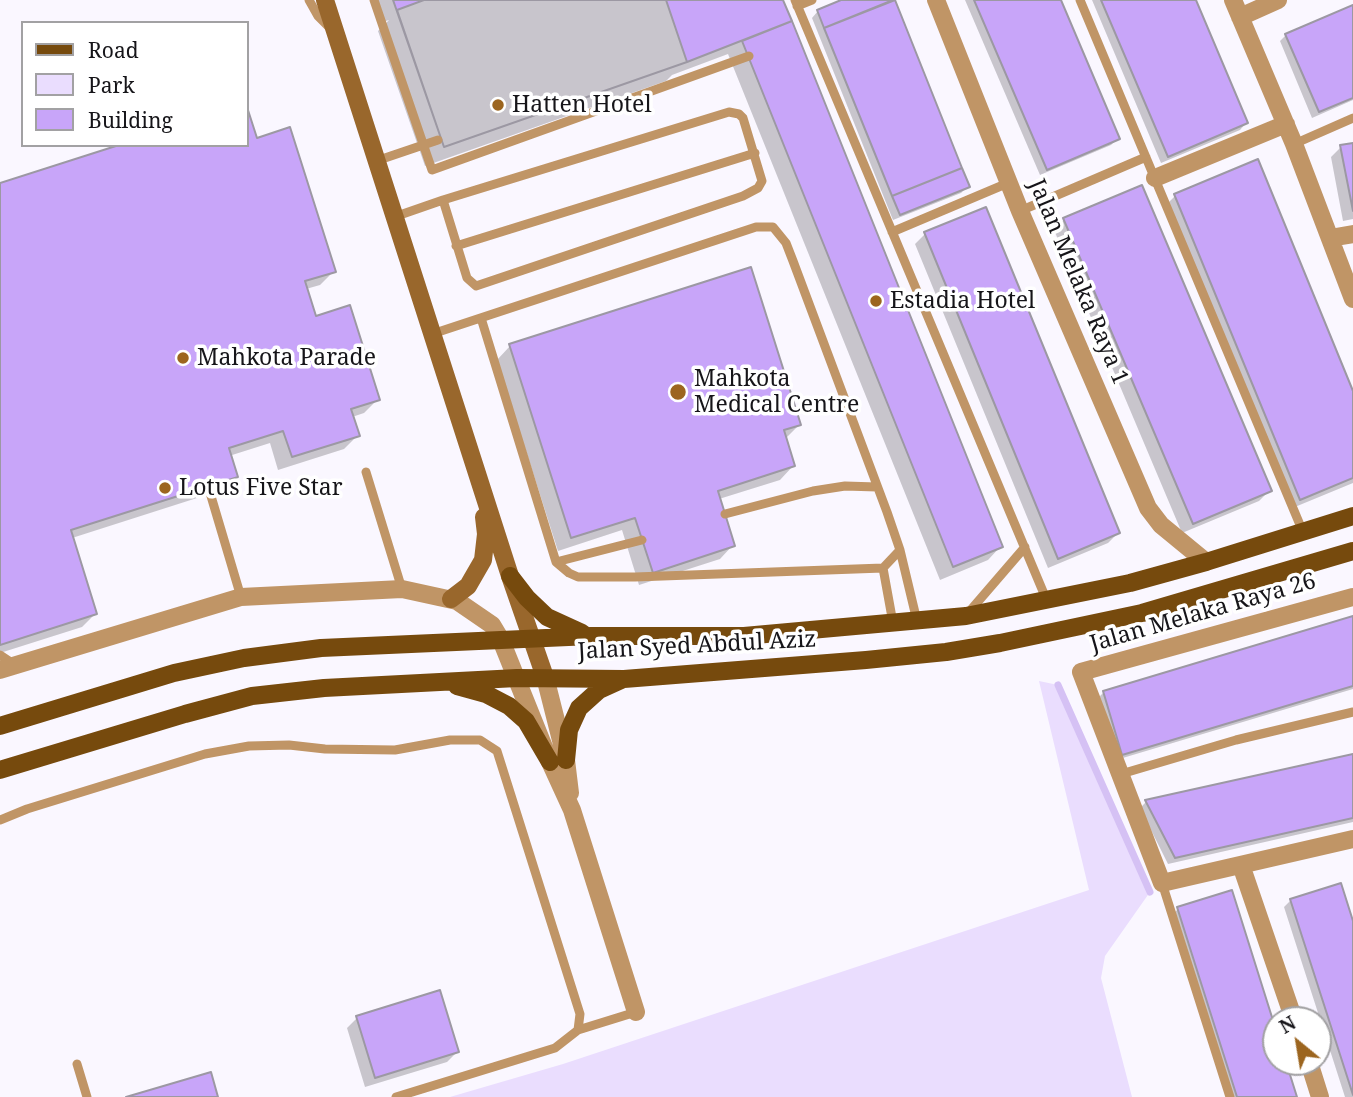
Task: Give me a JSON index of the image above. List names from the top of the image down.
{
  "streets": {
    "main road": ["Jalan Syed Abdul Aziz"],
    "street": ["Jalan Melaka Raya 1", "Jalan Melaka Raya 26"]
  },
  "crossings": [
    ["Jalan Melaka Raya 1", "Jalan Syed Abdul Aziz"]
  ],
  "places": [
    "Hatten Hotel",
    "Estadia Hotel",
    "Mahkota Parade",
    "Mahkota Medical Centre",
    "Lotus Five Star"
  ],
  "legend": ["Road", "Park", "Building"],
  "north": "top left"
}
